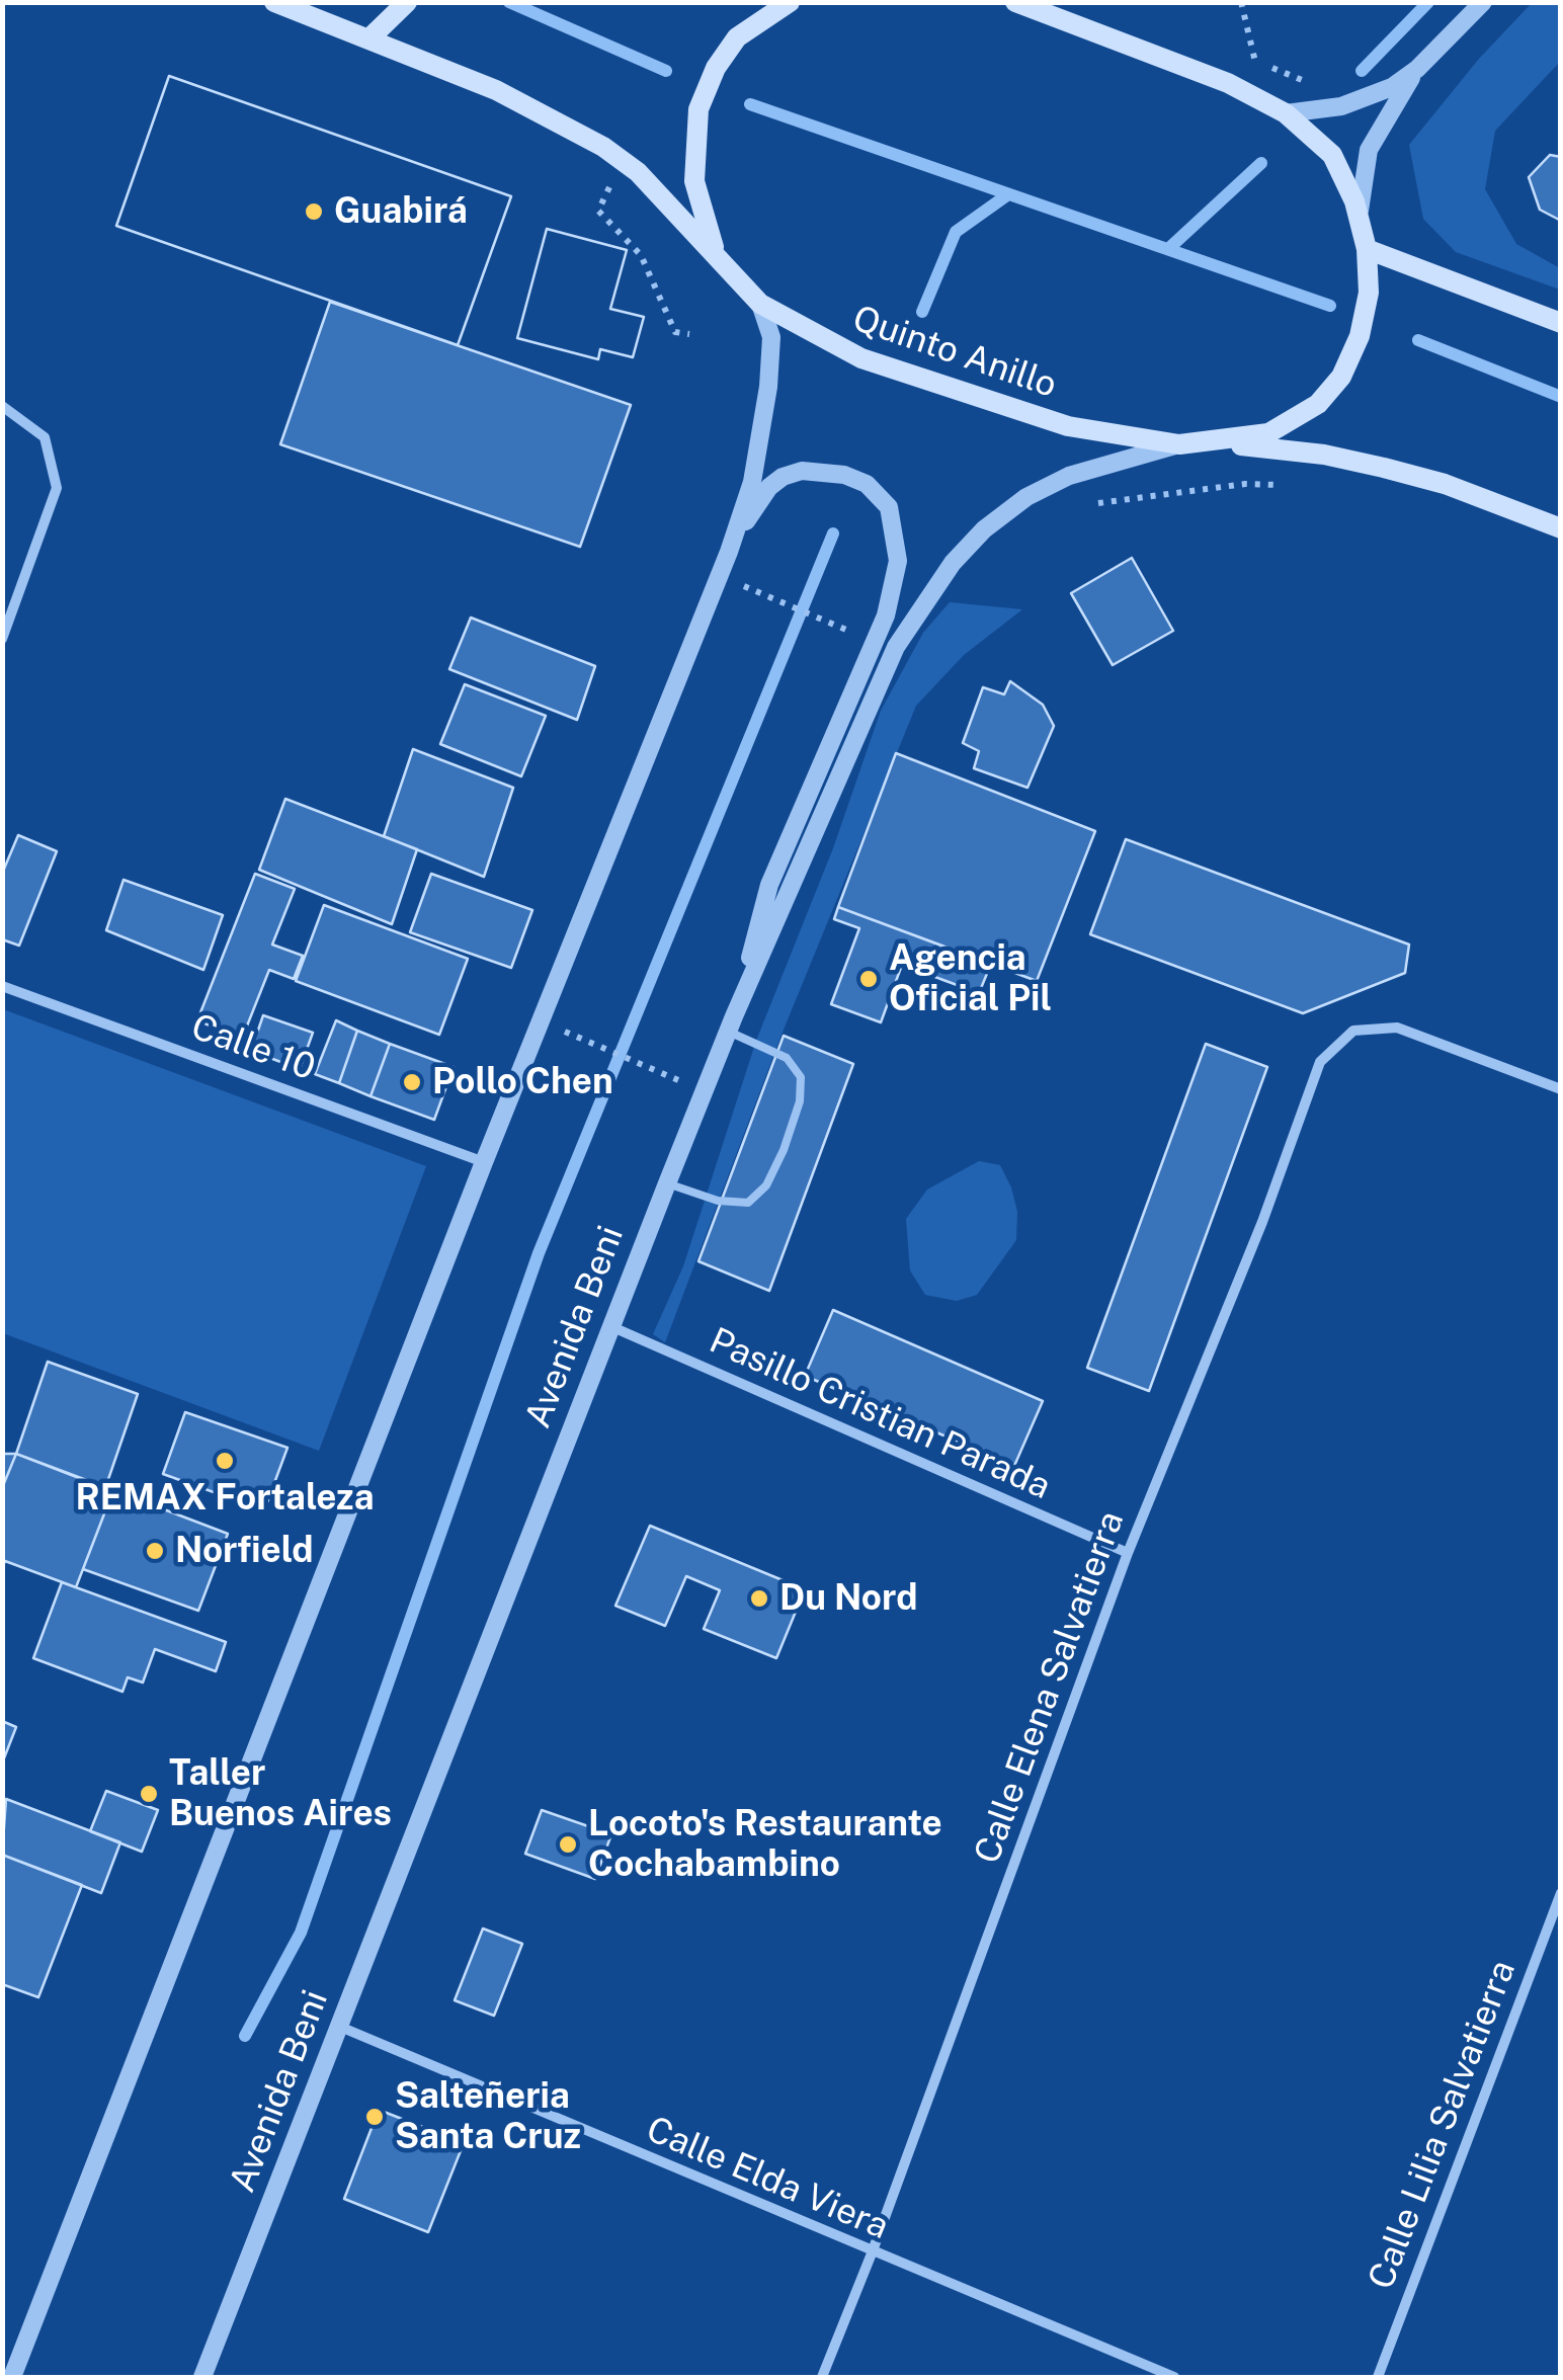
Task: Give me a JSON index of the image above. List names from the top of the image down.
{
  "streets": {
    "main road": ["Quinto Anillo"],
    "street": [
      "Calle 10",
      "Avenida Beni",
      "Pasillo Cristian Parada",
      "Calle Elena Salvatierra",
      "Calle Lilia Salvatierra",
      "Calle Elda Viera"
    ]
  },
  "crossings": [
    ["Quinto Anillo", "Avenida Beni"],
    ["Avenida Beni", "Pasillo Cristian Parada"],
    ["Avenida Beni", "Calle Elda Viera"],
    ["Pasillo Cristian Parada", "Calle Elena Salvatierra"],
    ["Calle Elena Salvatierra", "Calle Elda Viera"]
  ],
  "places": [
    "Guabirá",
    "Agencia Oficial Pil",
    "Pollo Chen",
    "REMAX Fortaleza",
    "Norfield",
    "Du Nord",
    "Taller Buenos Aires",
    "Locoto's Restaurante Cochabambino",
    "Salteñeria Santa Cruz"
  ]
}
